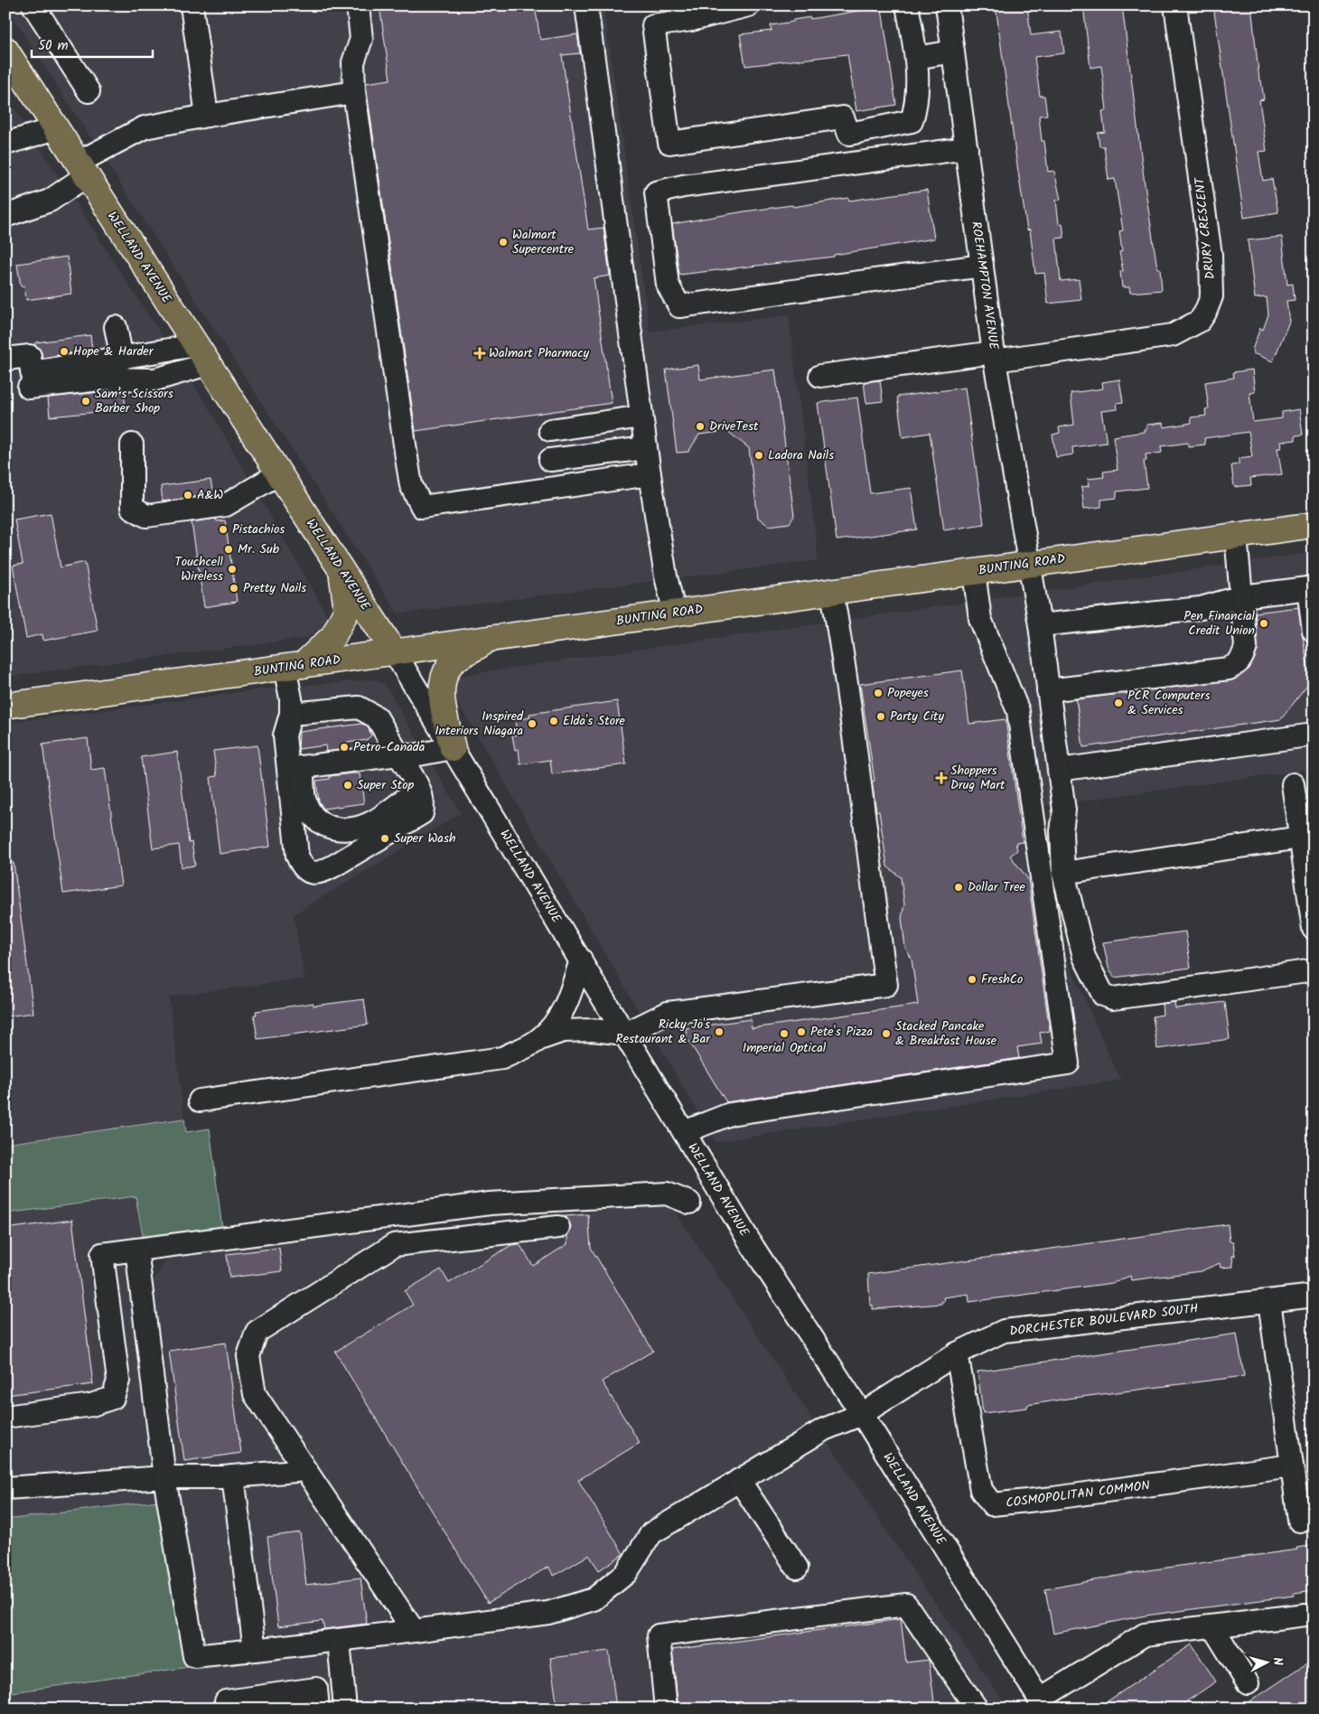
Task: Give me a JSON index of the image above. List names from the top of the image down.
{
  "streets": {
    "main road": ["WELLAND AVENUE", "BUNTING ROAD"],
    "street": [
      "DRURY CRESCENT",
      "ROEHAMPTON AVENUE",
      "DORCHESTER BOULEVARD SOUTH",
      "COSMOPOLITAN COMMON"
    ]
  },
  "crossings": [
    ["DRURY CRESCENT", "ROEHAMPTON AVENUE"],
    ["WELLAND AVENUE", "BUNTING ROAD"],
    ["WELLAND AVENUE", "DORCHESTER BOULEVARD SOUTH"],
    ["ROEHAMPTON AVENUE", "BUNTING ROAD"],
    ["DORCHESTER BOULEVARD SOUTH", "COSMOPOLITAN COMMON"]
  ],
  "places": {
    "other": [
      "Walmart Supercentre",
      "Hope & Harder",
      "Sam’s Scissors Barber Shop",
      "DriveTest",
      "Ladora Nails",
      "A&W",
      "Pistachios",
      "Mr. Sub",
      "Touchcell Wireless",
      "Pretty Nails",
      "Pen Financial Credit Union",
      "Popeyes",
      "PCR Computers & Services",
      "Party City",
      "Elda's Store",
      "Inspired Interiors Niagara",
      "Petro-Canada",
      "Super Stop",
      "Super Wash",
      "Dollar Tree",
      "FreshCo",
      "Ricky Jo's Restaurant & Bar",
      "Pete's Pizza",
      "Imperial Optical",
      "Stacked Pancake & Breakfast House"
    ],
    "health": ["Walmart Pharmacy", "Shoppers Drug Mart"]
  },
  "scale_bar": "50 m",
  "north": "right"
}
